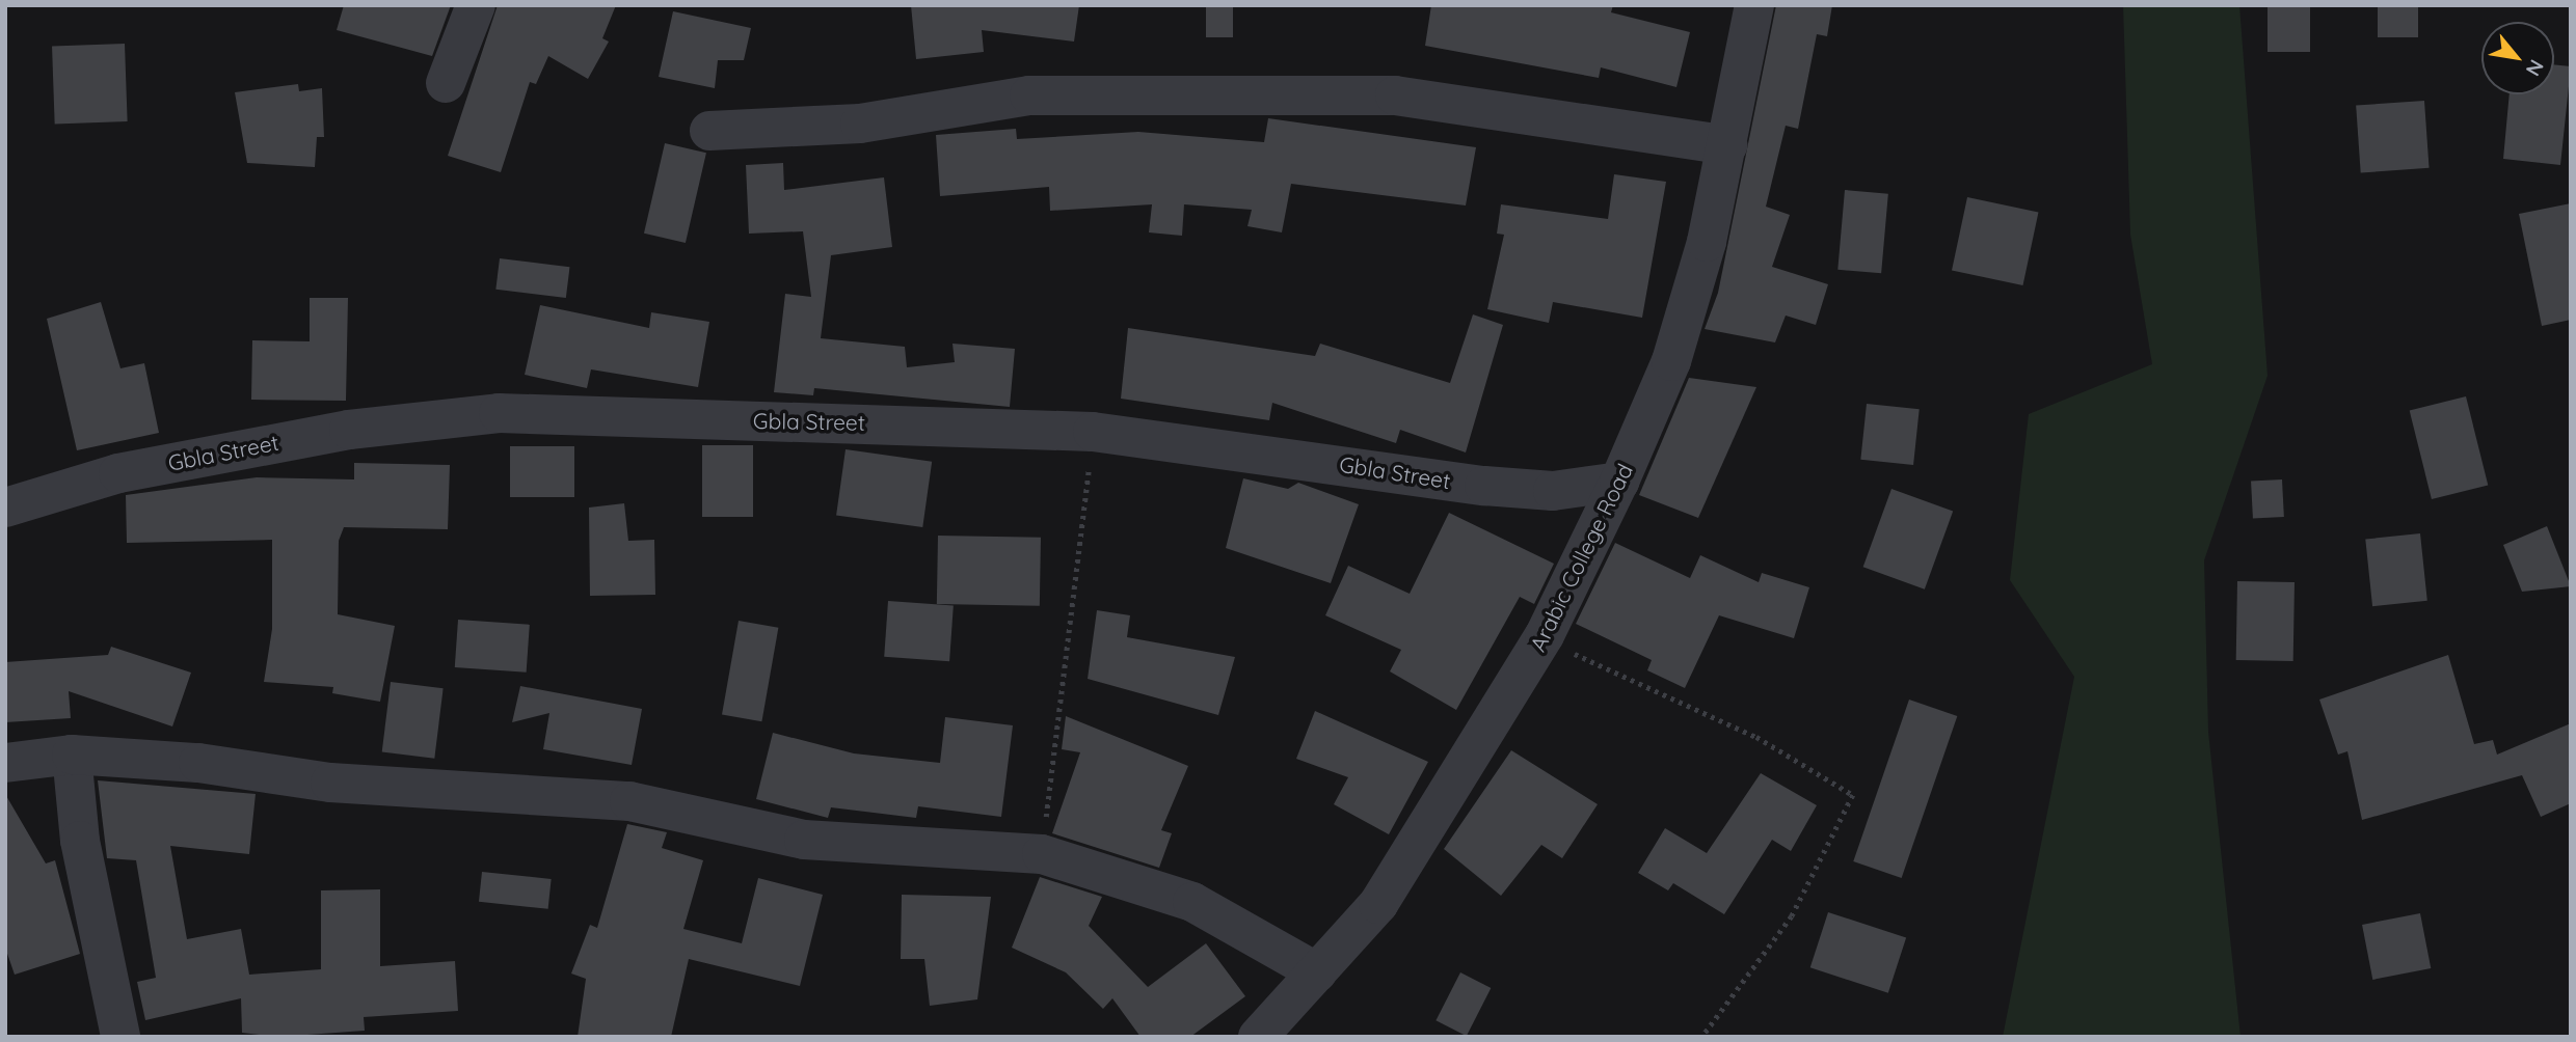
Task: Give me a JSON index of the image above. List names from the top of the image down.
{
  "streets": {
    "street": ["Gbla Street", "Arabic College Road"]
  },
  "crossings": [
    ["Gbla Street", "Arabic College Road"]
  ],
  "north": "bottom right"
}
